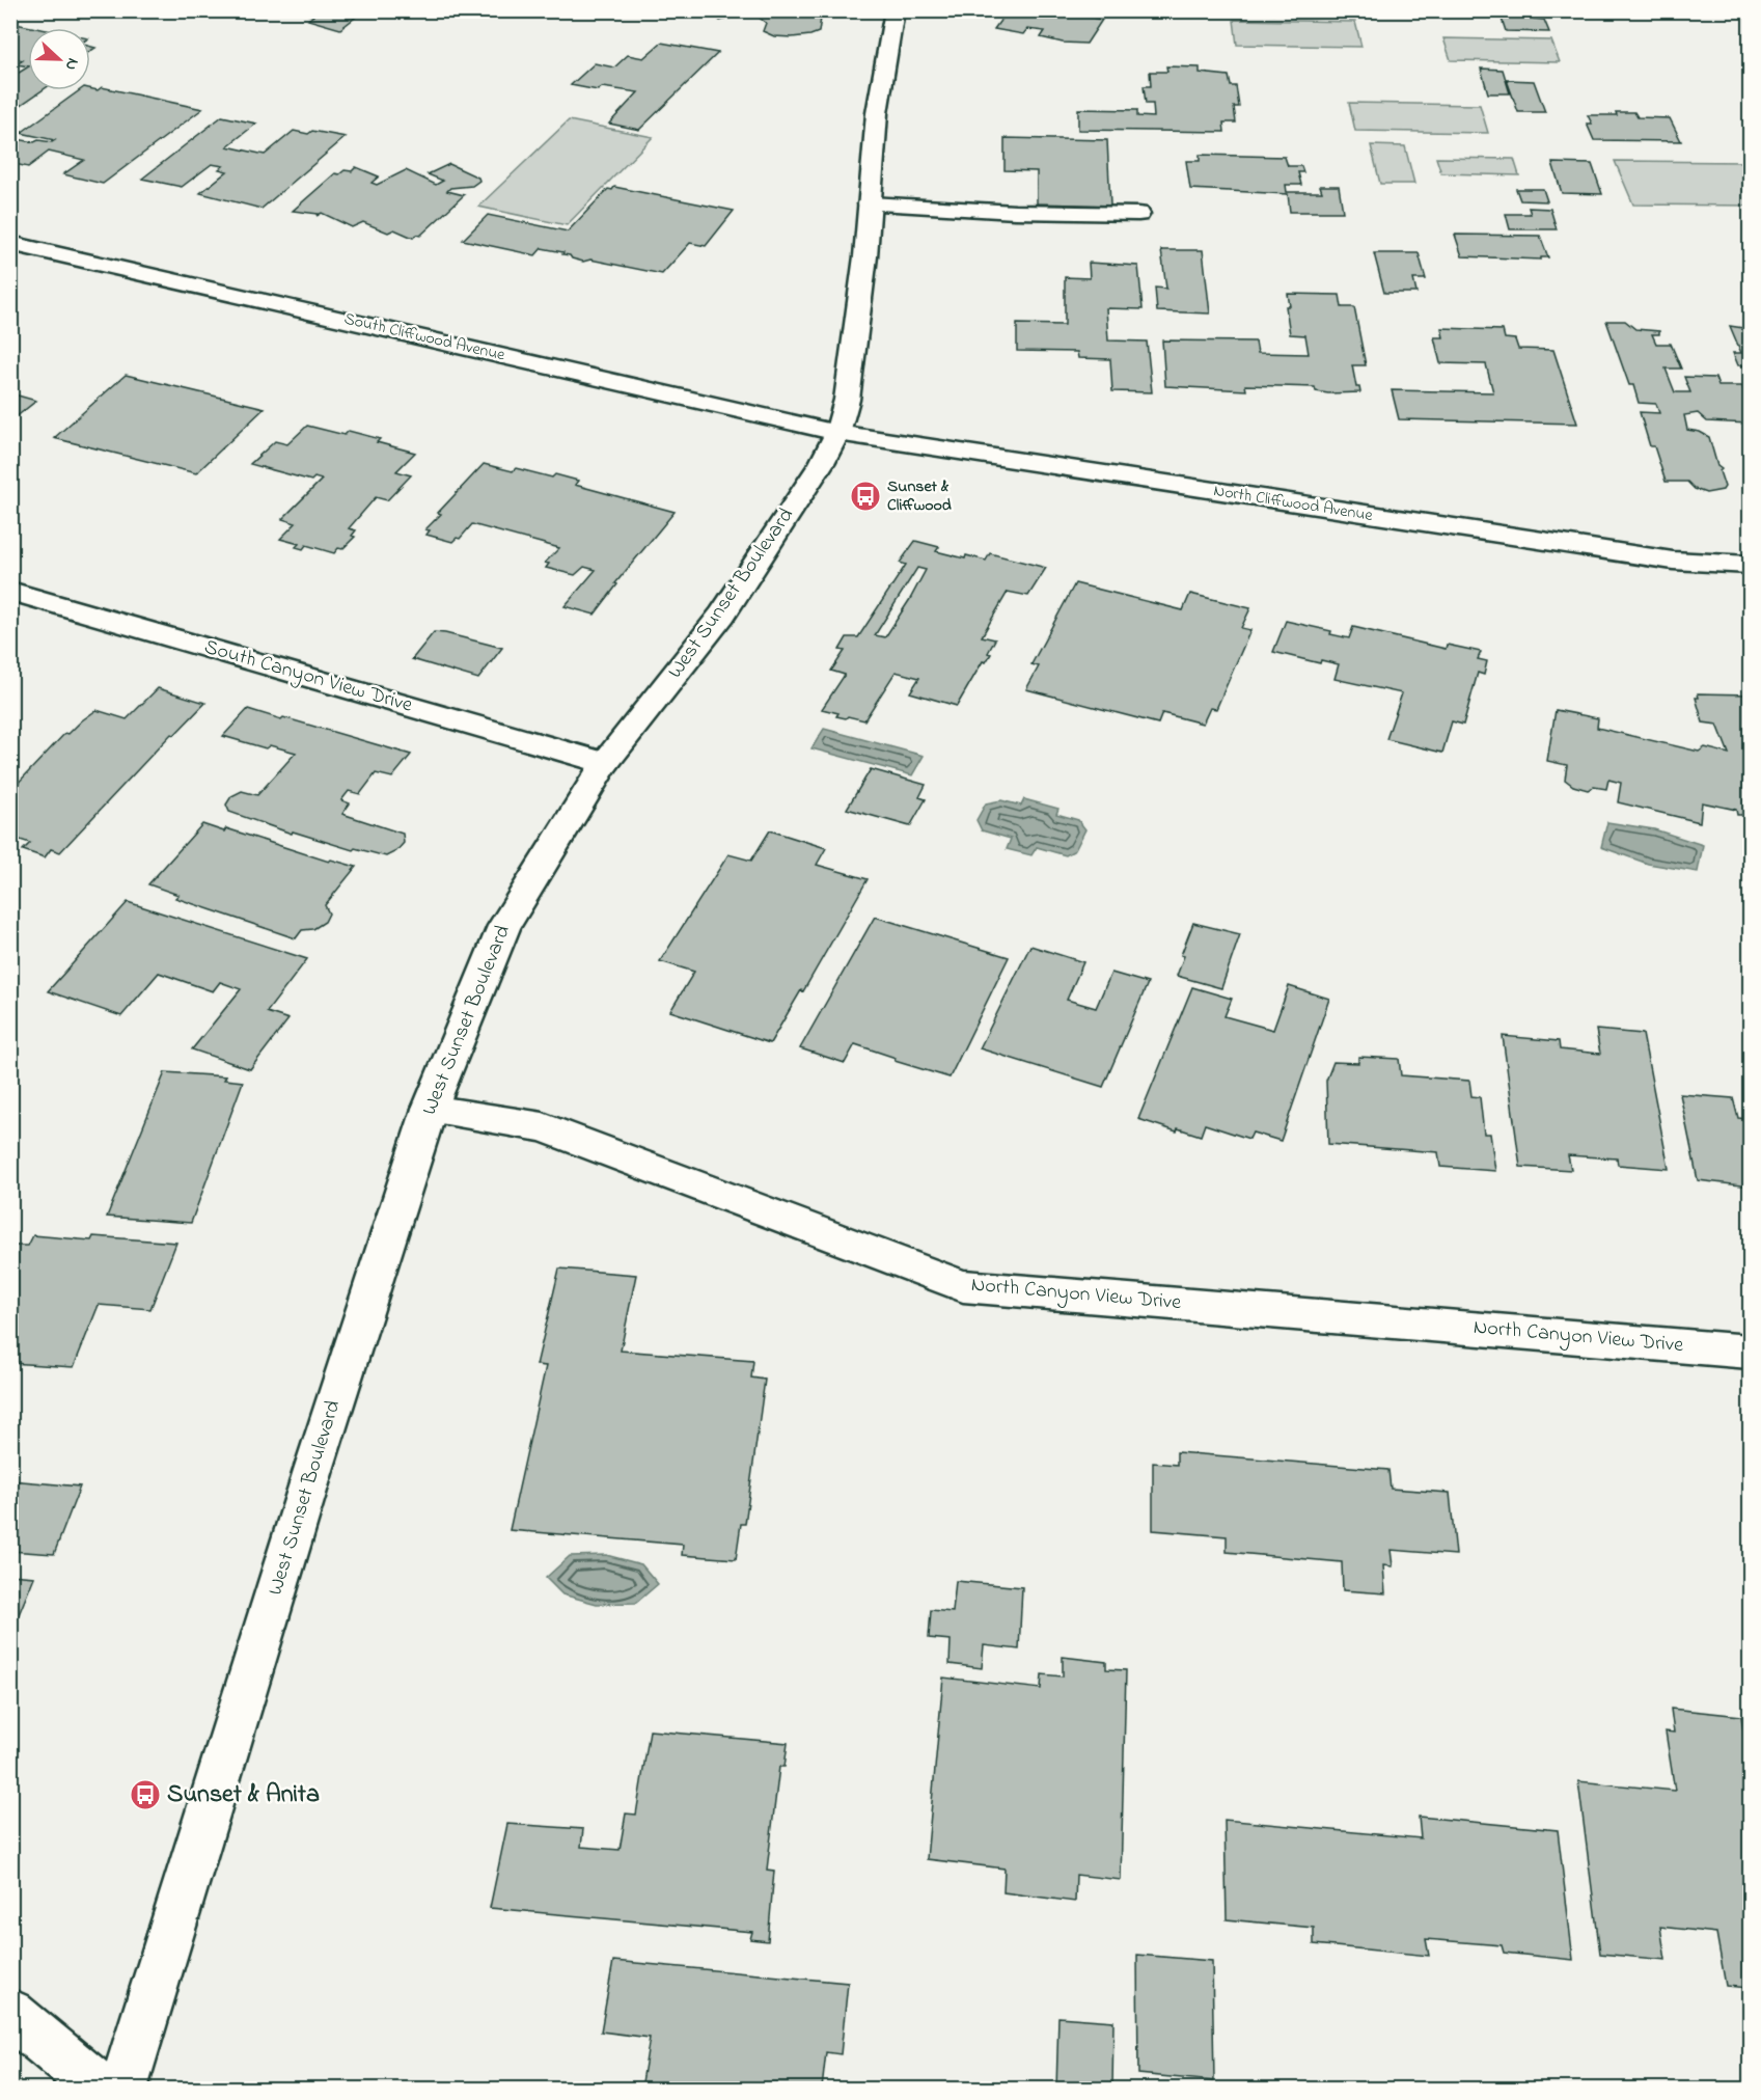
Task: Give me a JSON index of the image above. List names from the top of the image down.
{
  "streets": {
    "street": [
      "South Cliffwood Avenue",
      "North Cliffwood Avenue",
      "West Sunset Boulevard",
      "South Canyon View Drive",
      "North Canyon View Drive"
    ]
  },
  "crossings": [
    ["South Cliffwood Avenue", "North Cliffwood Avenue"],
    ["South Cliffwood Avenue", "West Sunset Boulevard"],
    ["North Cliffwood Avenue", "West Sunset Boulevard"],
    ["West Sunset Boulevard", "South Canyon View Drive"],
    ["West Sunset Boulevard", "North Canyon View Drive"]
  ],
  "places": {
    "bus stop": ["Sunset & Cliffwood", "Sunset & Anita"]
  },
  "north": "right"
}
